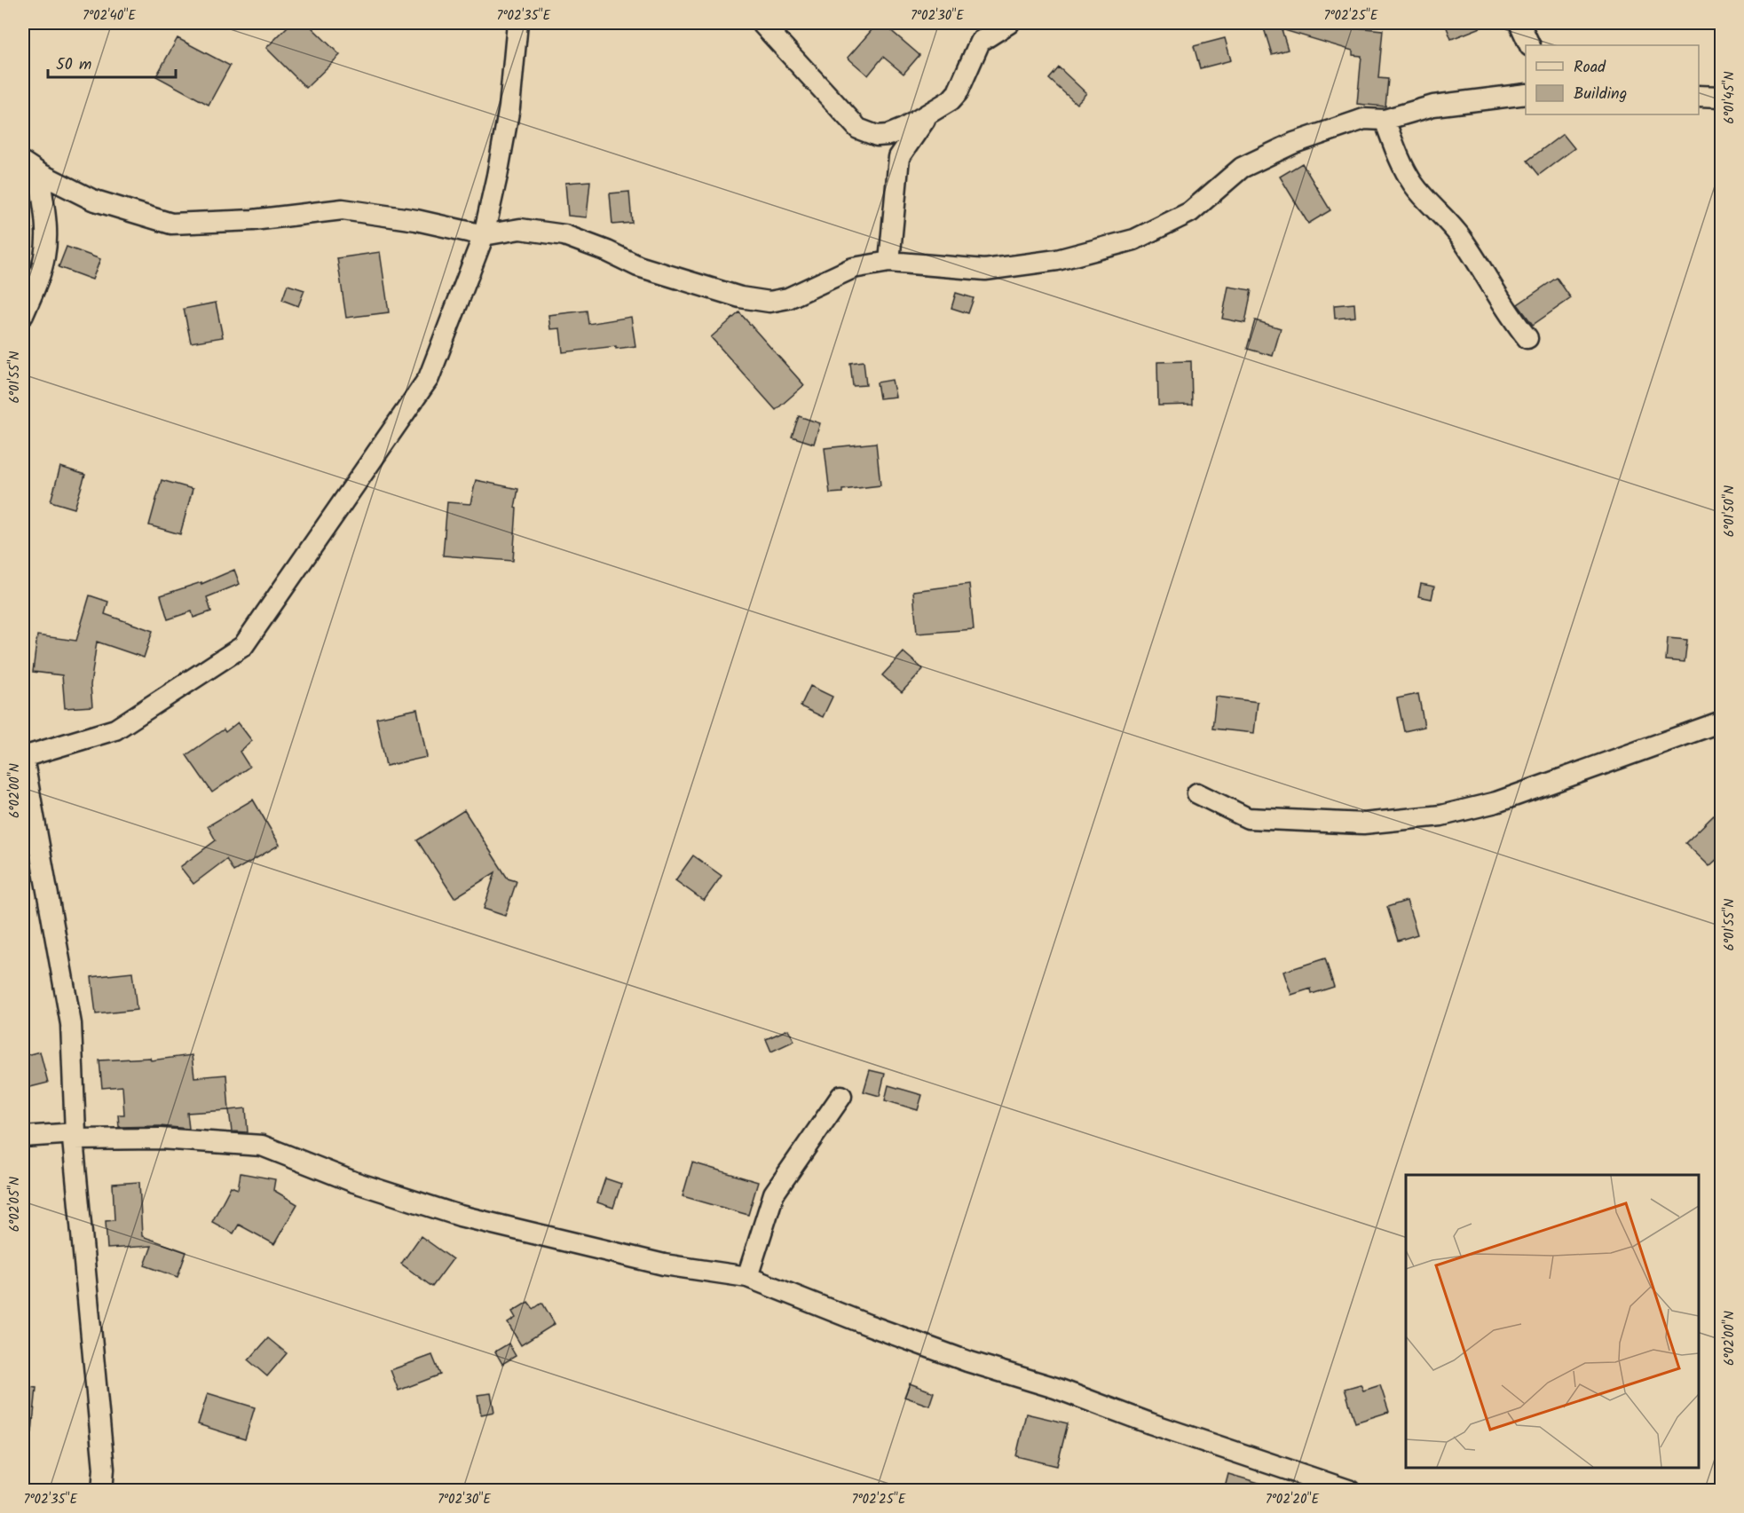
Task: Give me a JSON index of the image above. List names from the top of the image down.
{
  "legend": ["Road", "Building"],
  "scale_bar": "50 m",
  "coordinates": [
    "7°02'40\"E",
    "7°02'35\"E",
    "7°02'30\"E",
    "7°02'25\"E",
    "6°01'45\"N",
    "6°01'55\"N",
    "6°01'50\"N",
    "6°02'00\"N",
    "6°02'05\"N",
    "7°02'20\"E"
  ]
}
